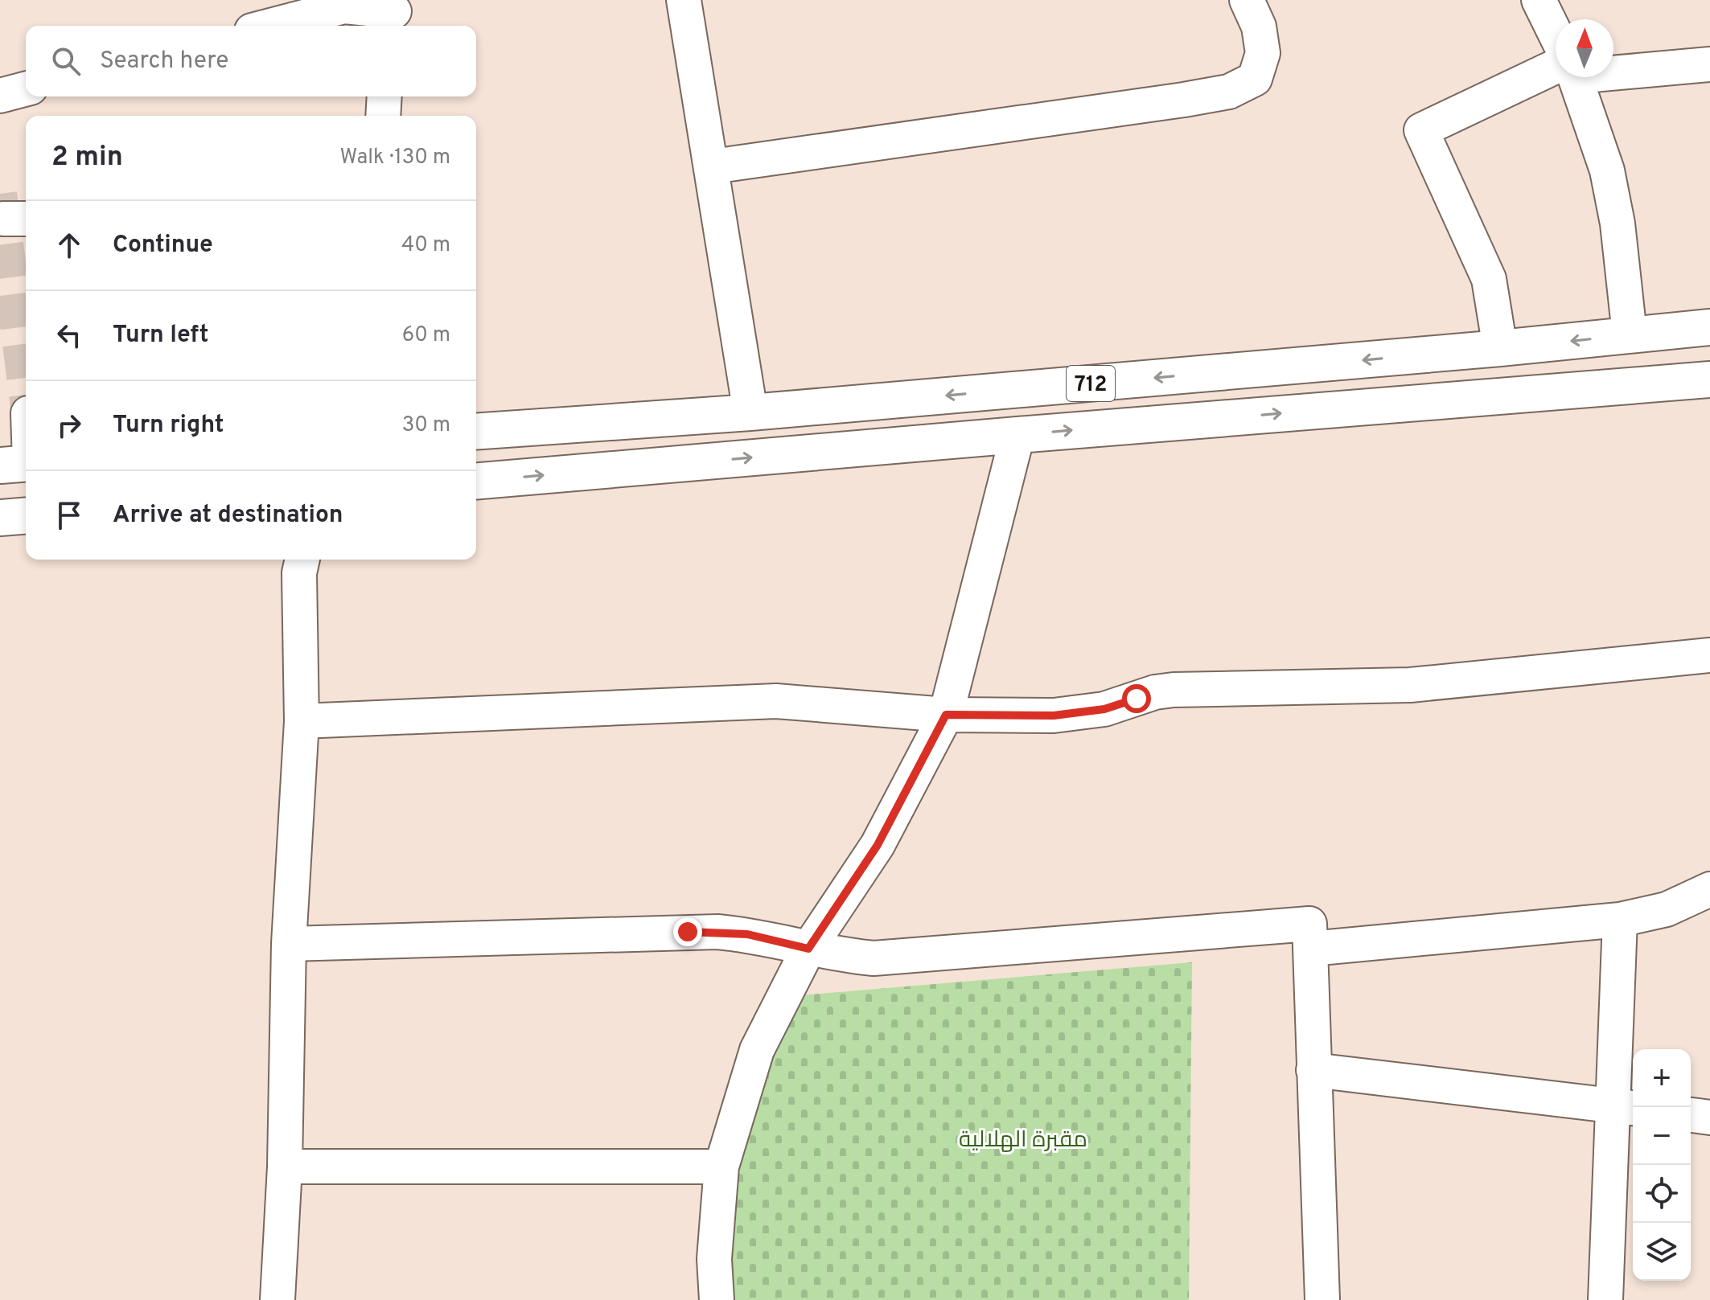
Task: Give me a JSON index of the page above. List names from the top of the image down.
{
  "streets": {
    "main road": ["712"]
  },
  "parks": ["مقبرة الهلالية"],
  "north": "top",
  "page": {
    "search": "Search here",
    "heading": ["2 min", "Walk · 130 m"],
    "list": [
      ["Continue", "40 m"],
      ["Turn left", "60 m"],
      ["Turn right", "30 m"],
      "Arrive at destination"
    ],
    "map_buttons": ["+", "−"]
  }
}
